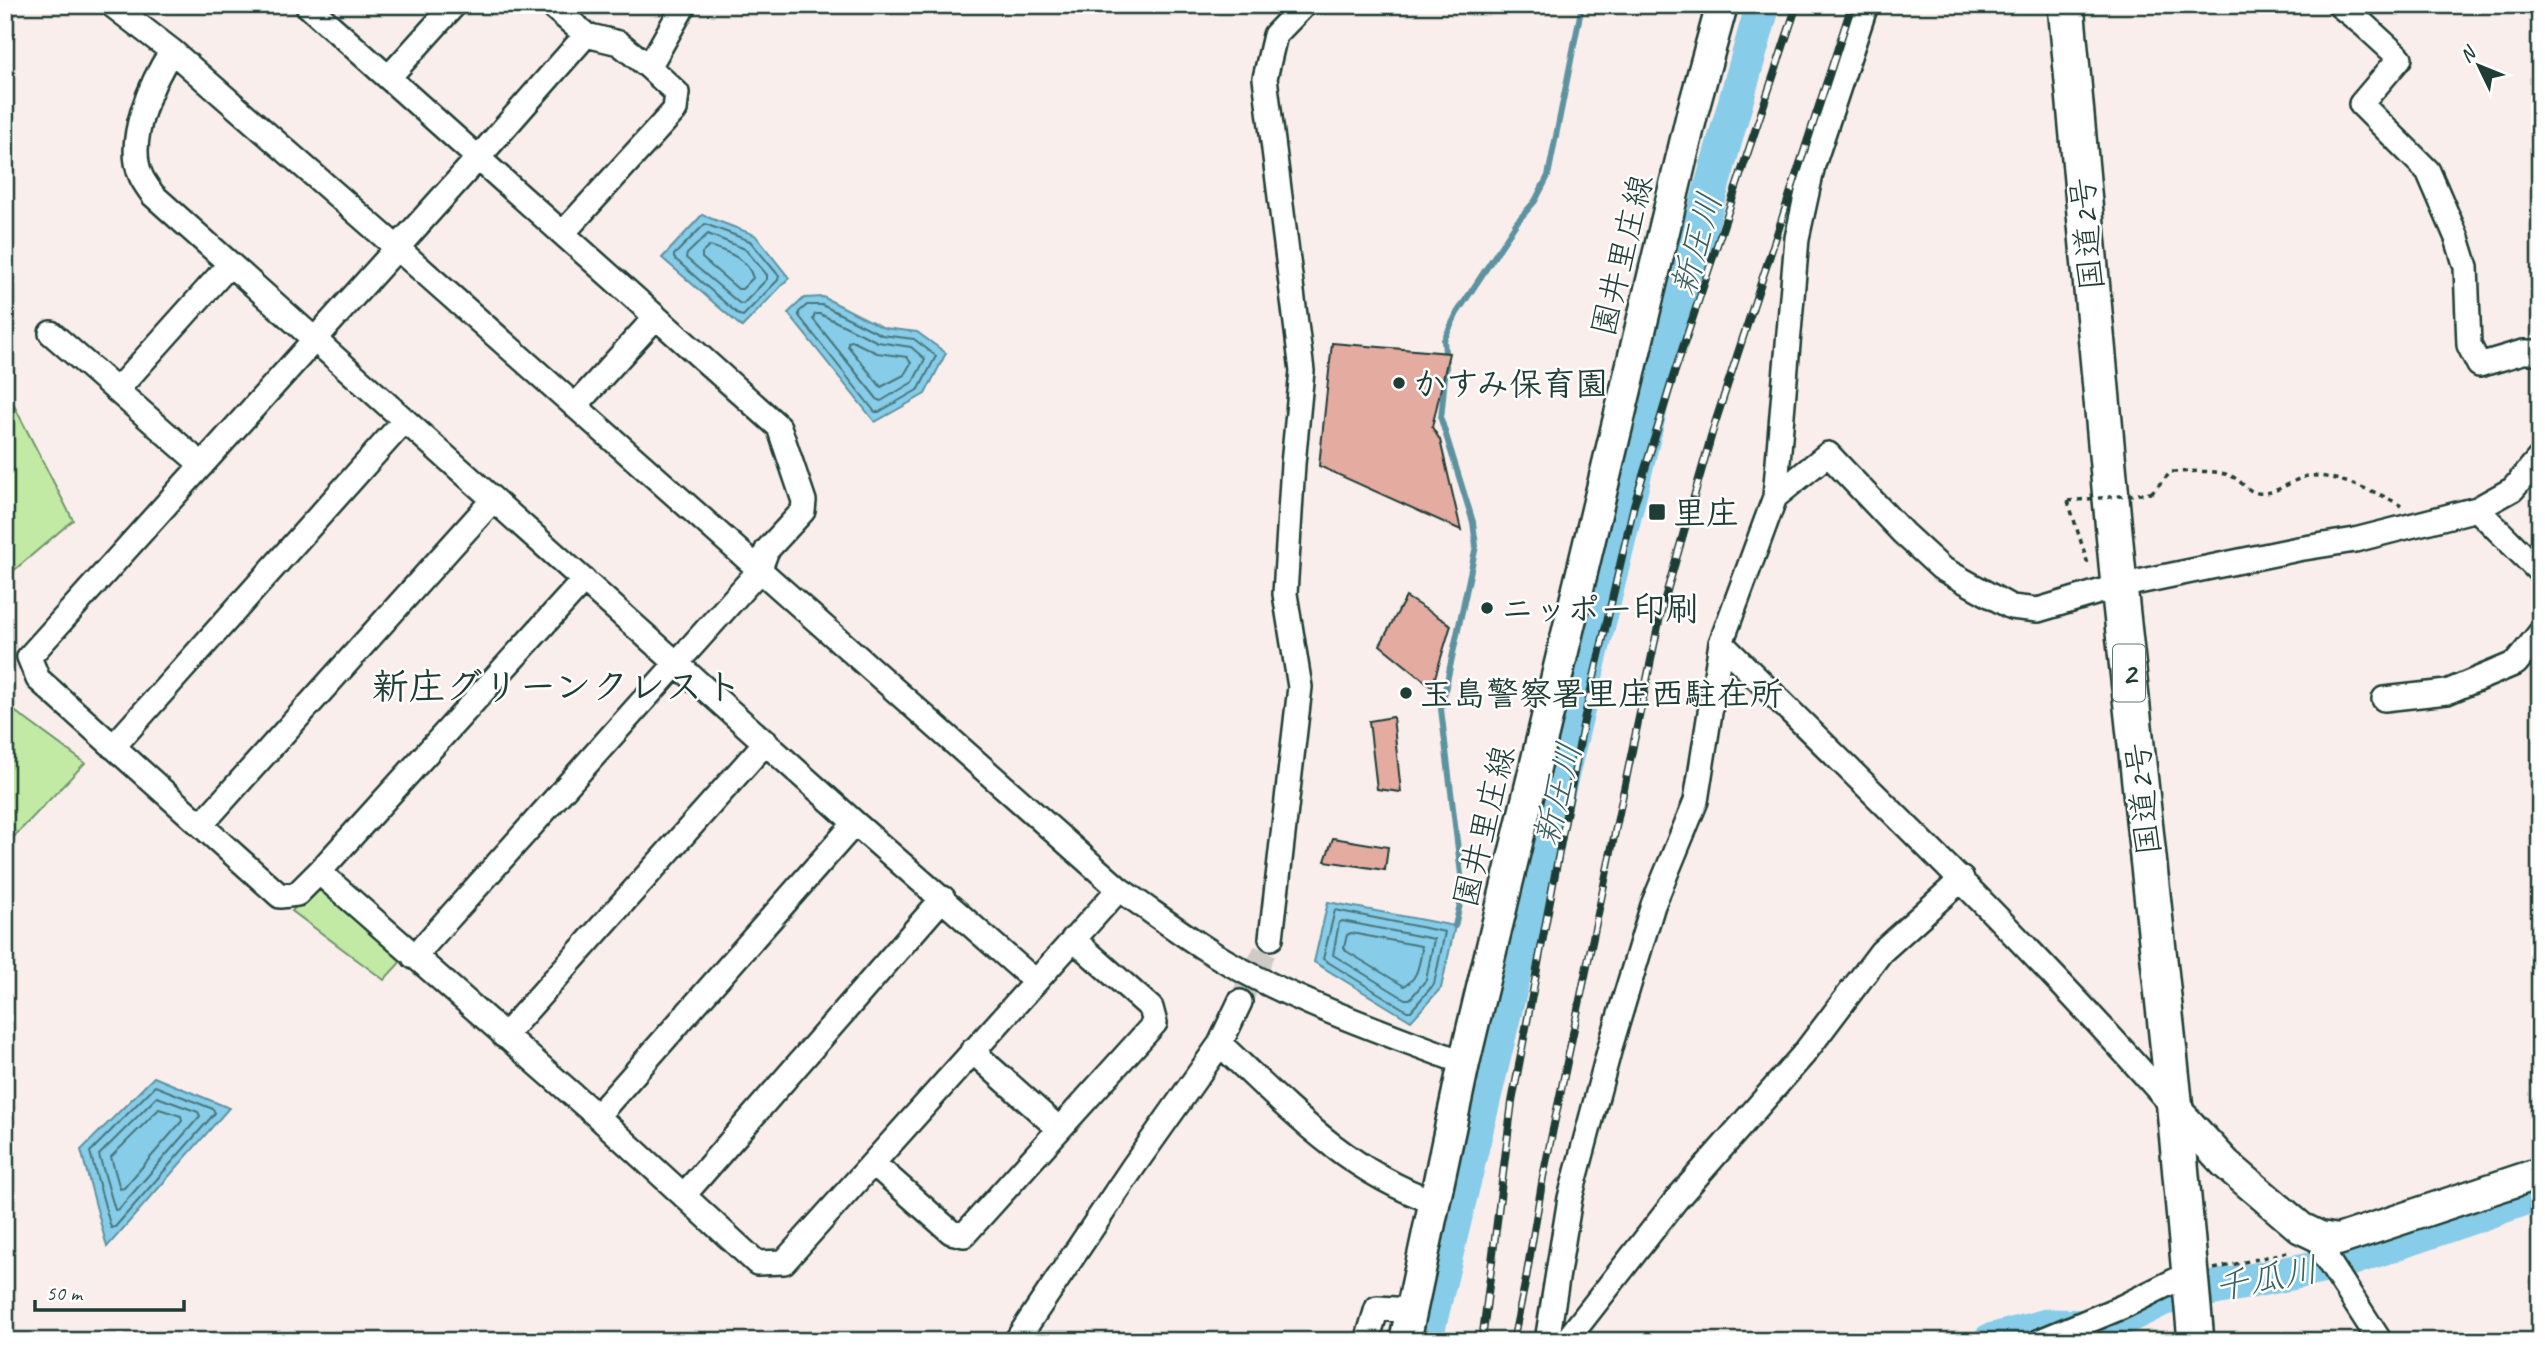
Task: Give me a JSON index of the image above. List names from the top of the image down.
{
  "streets": {
    "highway": ["国道2号", "2"],
    "main road": ["園井里庄線"]
  },
  "districts": ["新庄グリーンクレスト"],
  "water": ["新圧川", "千瓜川"],
  "places": {
    "other": ["かすみ保育園", "ニッポー印刷", "玉島警察署里庄西駐在所"],
    "transit": ["里庄"]
  },
  "scale_bar": "50 m",
  "north": "top left"
}
